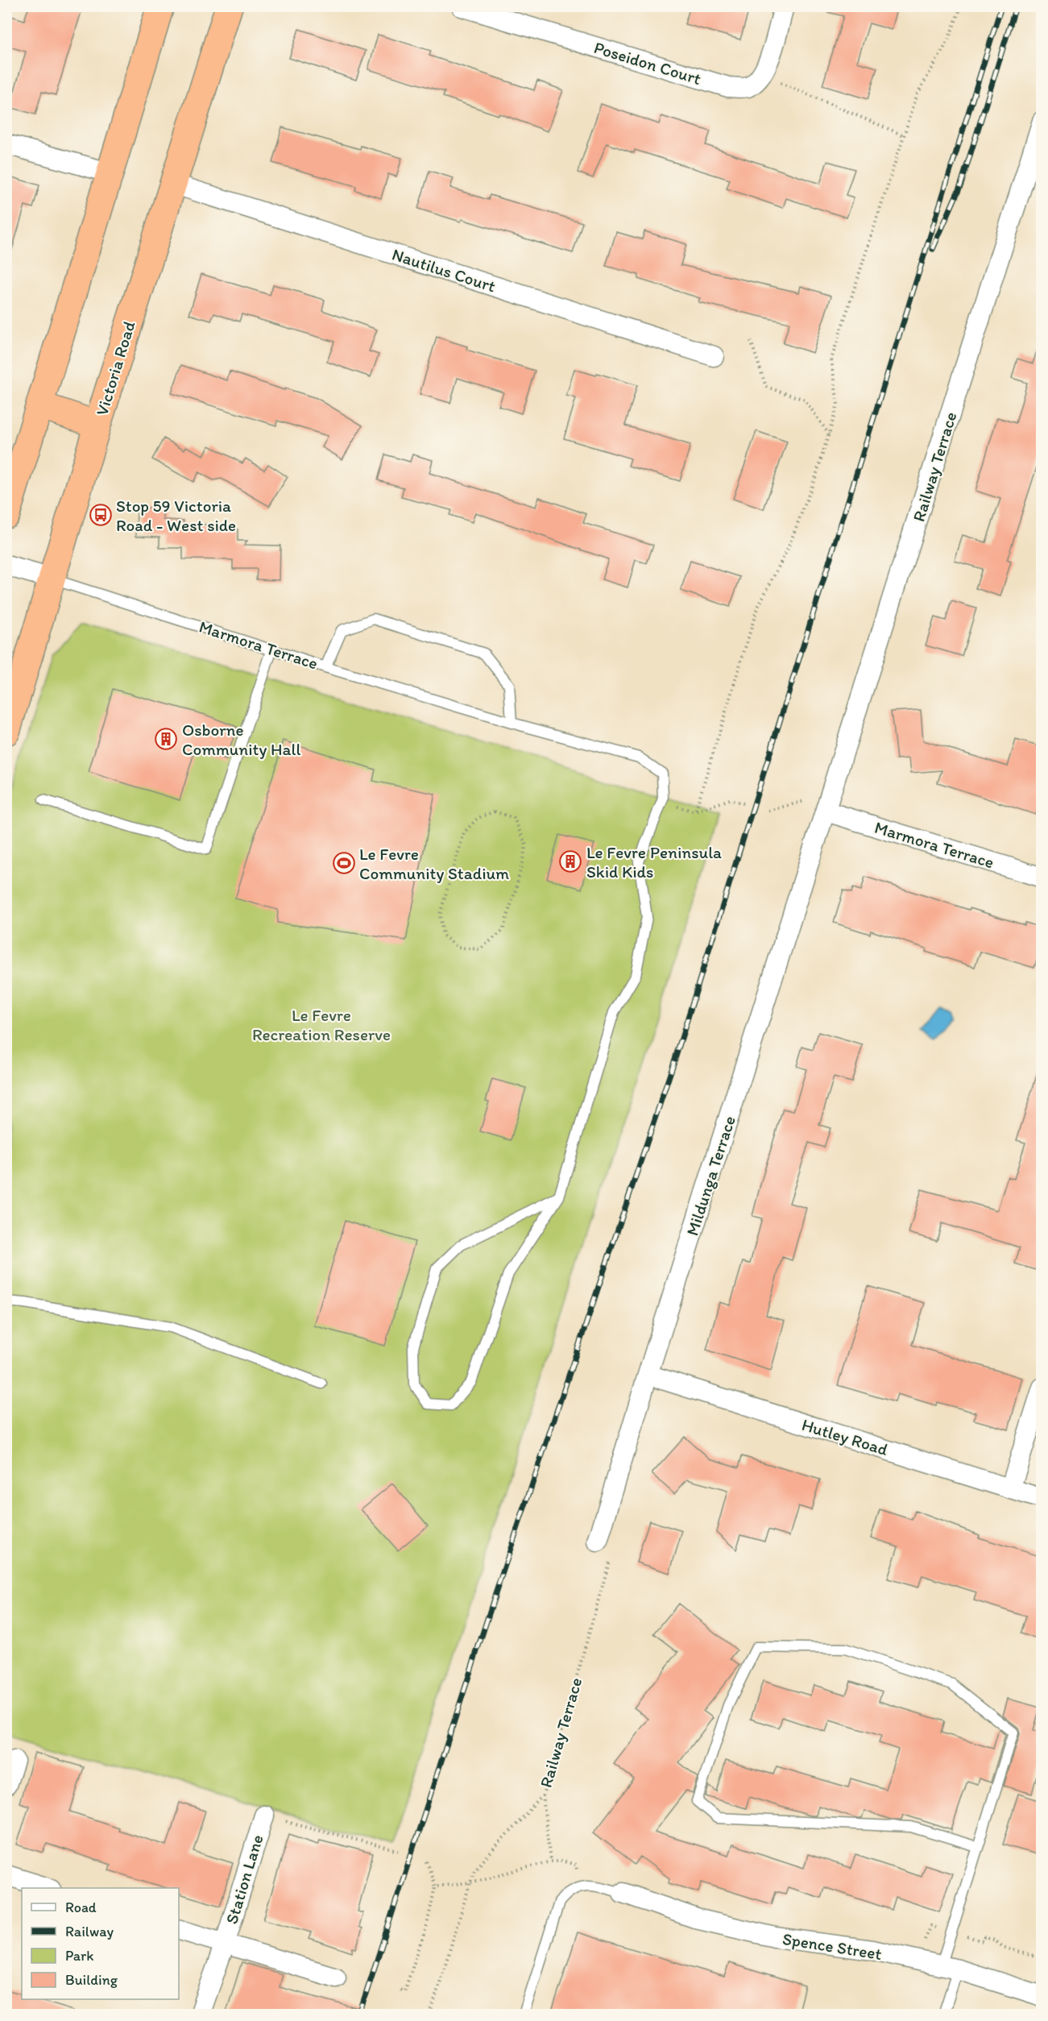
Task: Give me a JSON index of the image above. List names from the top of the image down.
{
  "streets": {
    "highway": ["Victoria Road"],
    "street": [
      "Poseidon Court",
      "Nautilus Court",
      "Railway Terrace",
      "Marmora Terrace",
      "Mildunga Terrace",
      "Hutley Road",
      "Station Lane",
      "Spence Street"
    ]
  },
  "crossings": [
    ["Nautilus Court", "Victoria Road"],
    ["Victoria Road", "Marmora Terrace"],
    ["Railway Terrace", "Marmora Terrace"],
    ["Railway Terrace", "Mildunga Terrace"],
    ["Marmora Terrace", "Mildunga Terrace"],
    ["Mildunga Terrace", "Hutley Road"]
  ],
  "parks": ["Le Fevre Recreation Reserve"],
  "places": {
    "bus stop": ["Stop 59 Victoria Road - West side"],
    "building": ["Osborne Community Hall", "Le Fevre Peninsula Skid Kids"],
    "sports": ["Le Fevre Community Stadium"]
  },
  "legend": [
    "Road",
    "Railway",
    "Park",
    "Building"
  ]
}
